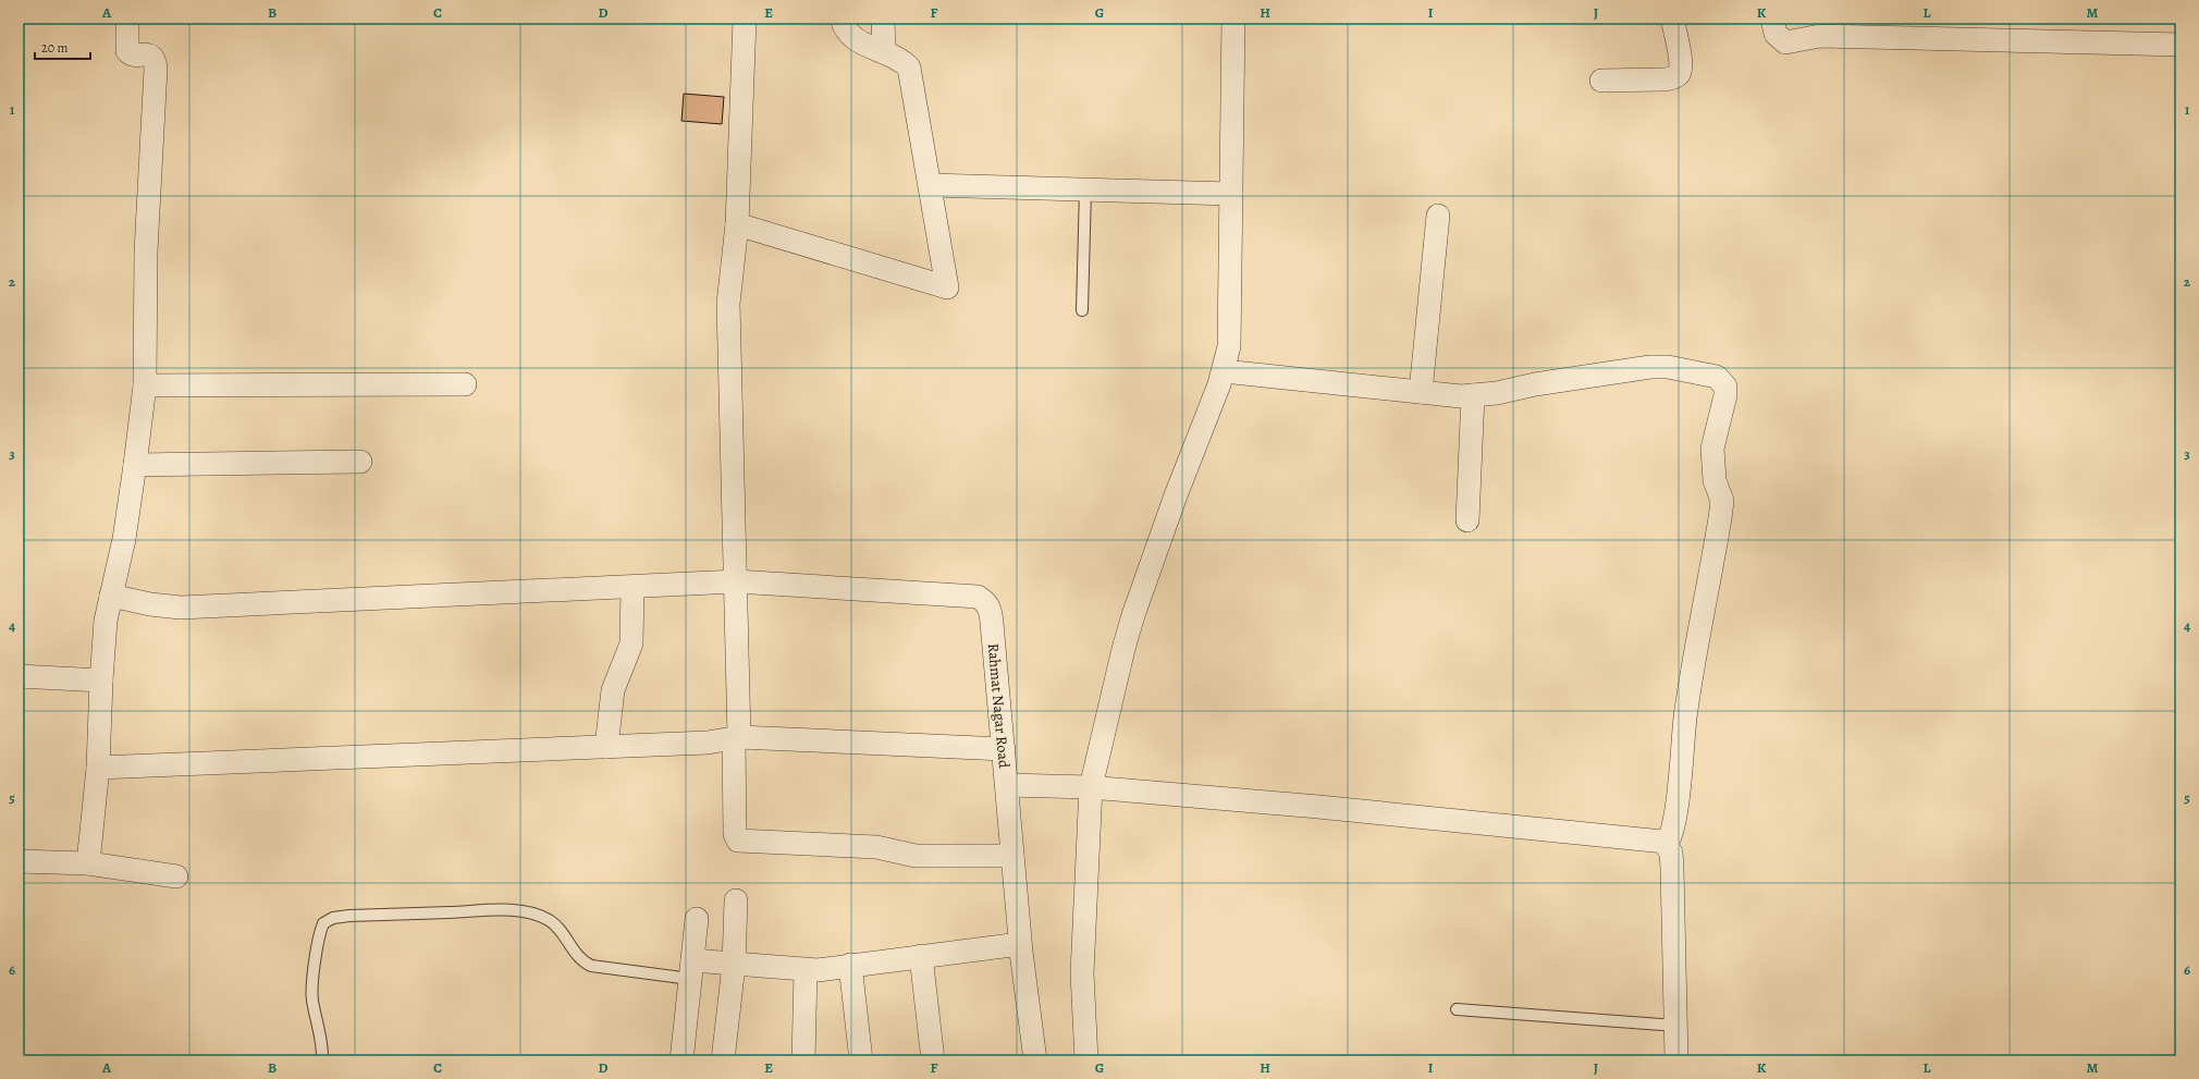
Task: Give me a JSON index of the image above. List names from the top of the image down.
{
  "streets": {
    "street": ["Rahmat Nagar Road"]
  },
  "scale_bar": "20 m",
  "grid": {
    "columns": [
      "A",
      "B",
      "C",
      "D",
      "E",
      "F",
      "G",
      "H",
      "I",
      "J",
      "K",
      "L",
      "M"
    ],
    "rows": [
      "1",
      "2",
      "3",
      "4",
      "5",
      "6"
    ]
  }
}
